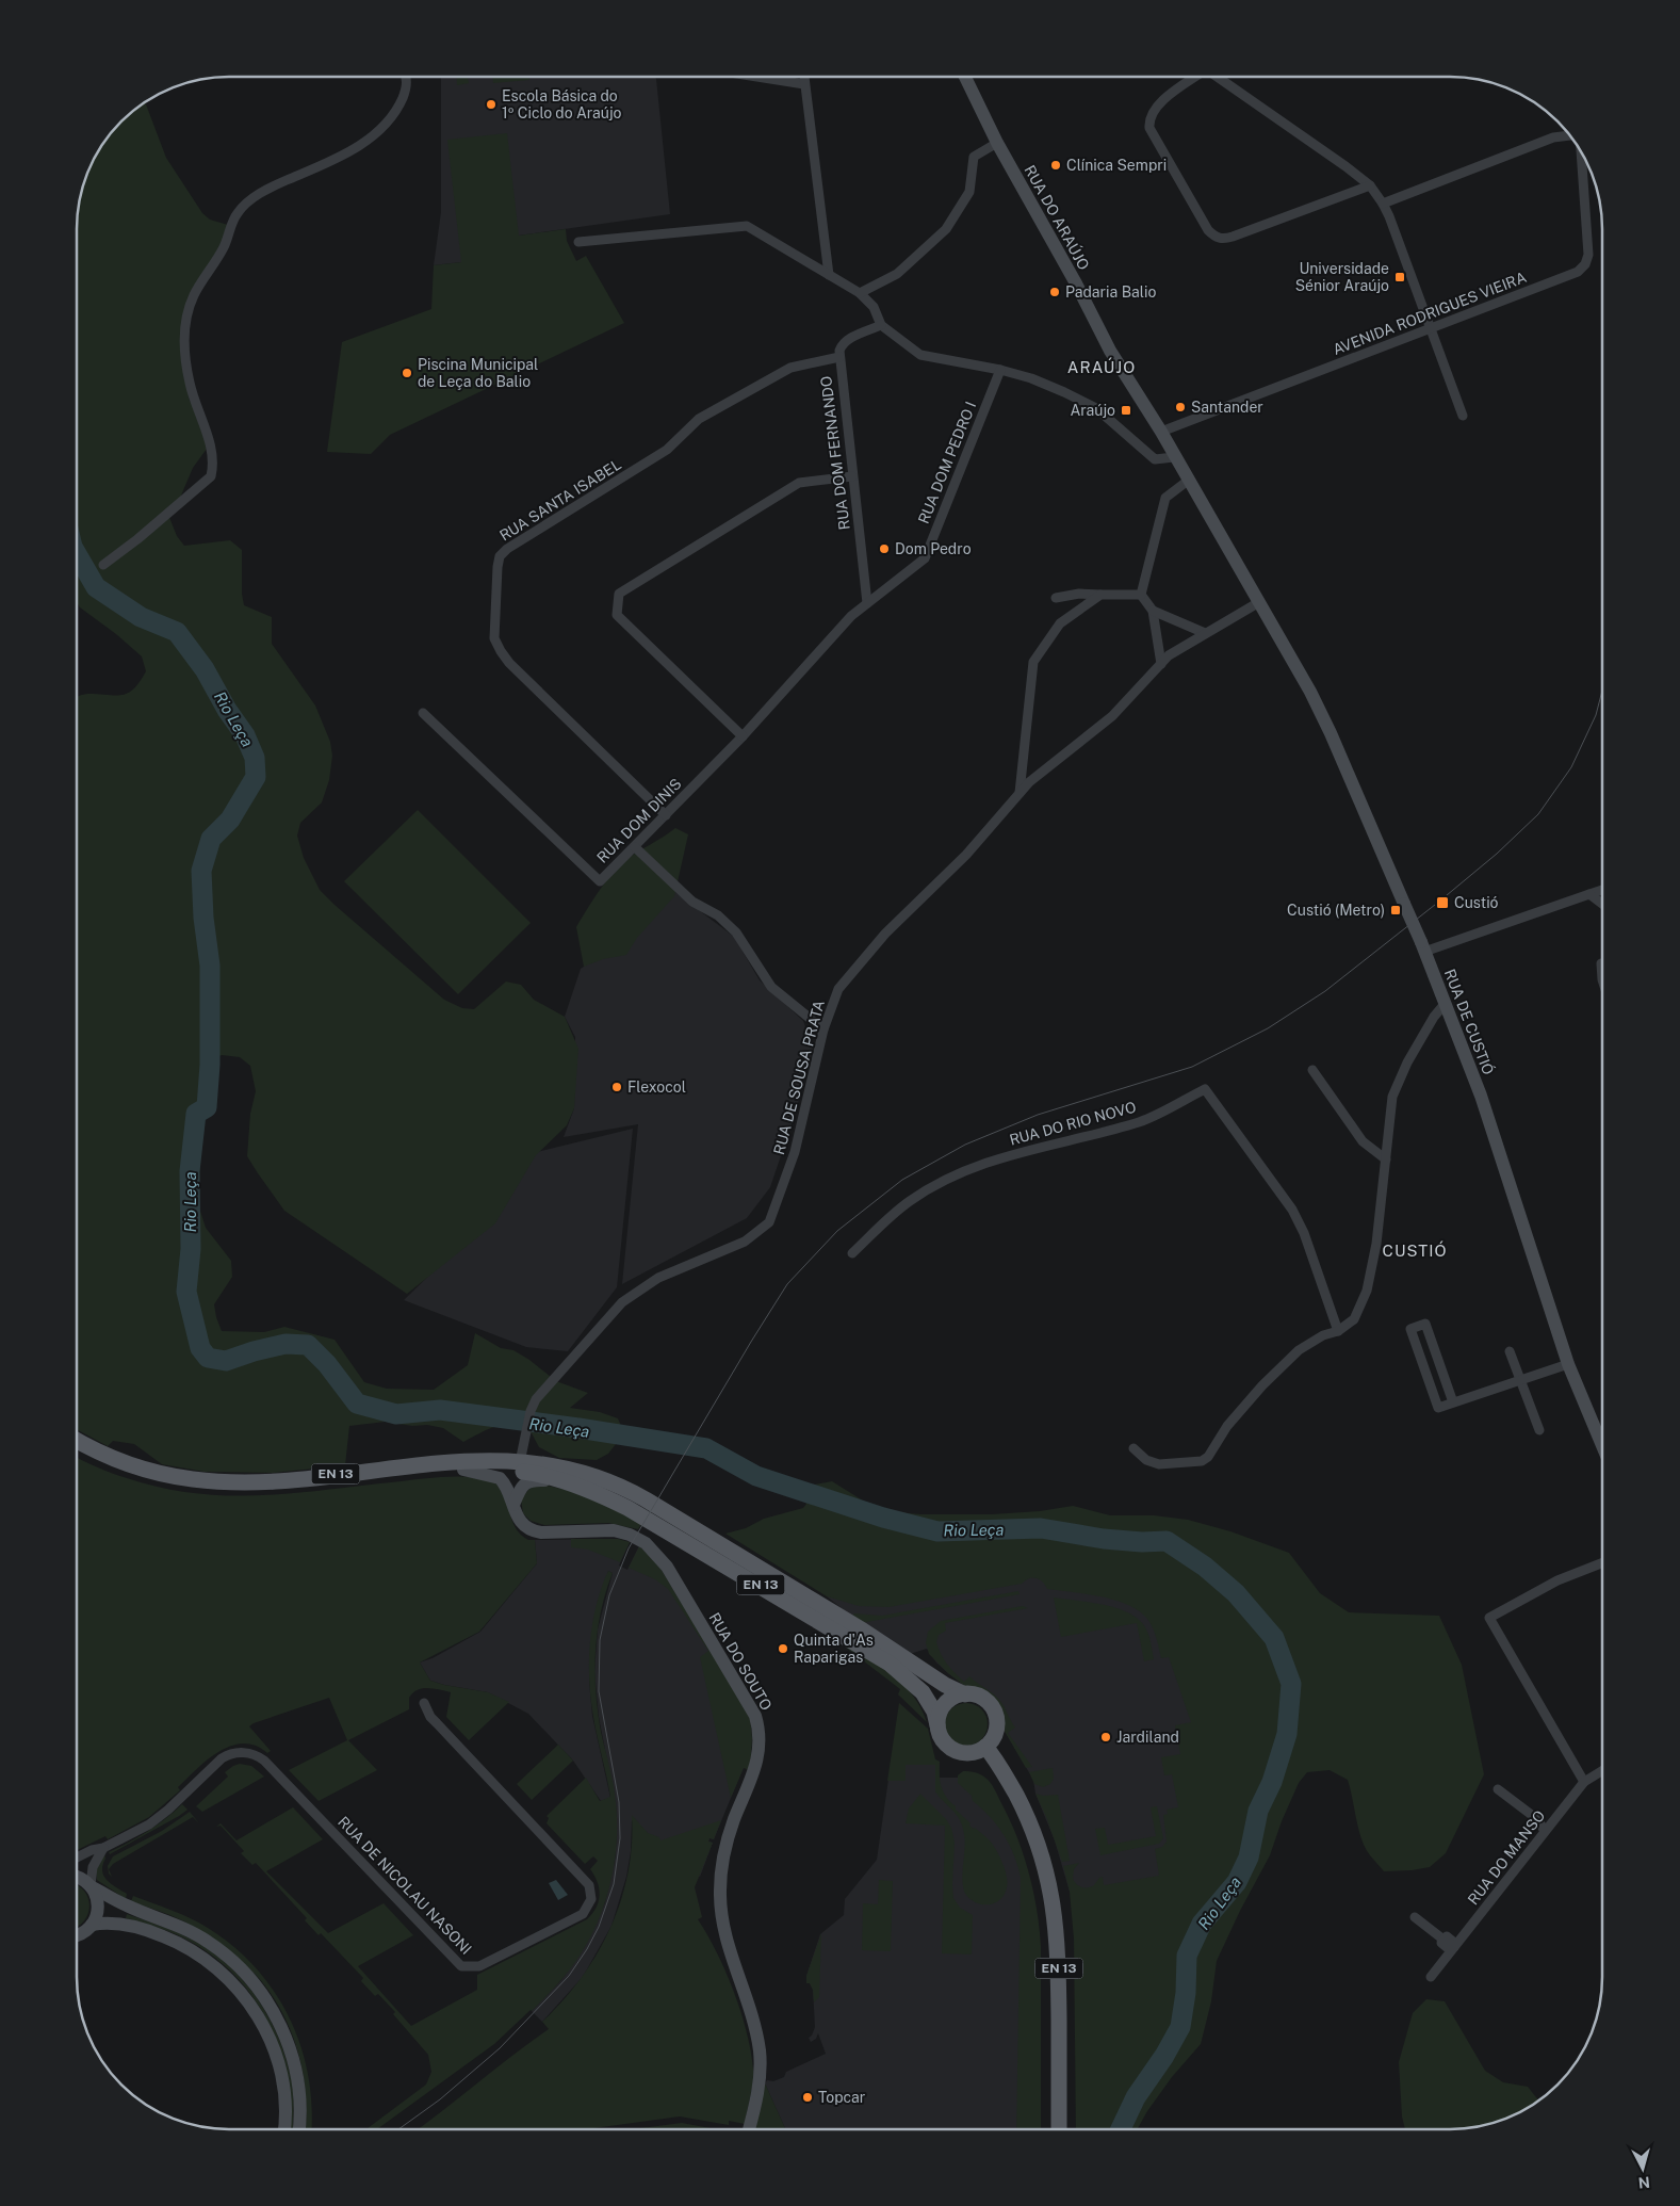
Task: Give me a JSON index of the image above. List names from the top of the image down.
{
  "streets": {
    "main road": [
      "RUA DO ARAÚJO",
      "RUA DE CUSTIÓ",
      "EN 13",
      "RUA DO SOUTO"
    ],
    "street": [
      "AVENIDA RODRIGUES VIEIRA",
      "RUA DOM FERNANDO",
      "RUA DOM PEDRO I",
      "RUA SANTA ISABEL",
      "RUA DOM DINIS",
      "RUA DE SOUSA PRATA",
      "RUA DO RIO NOVO",
      "RUA DO MANSO",
      "RUA DE NICOLAU NASONI"
    ]
  },
  "crossings": [
    ["RUA DO ARAÚJO", "AVENIDA RODRIGUES VIEIRA"],
    ["RUA DO ARAÚJO", "RUA DE CUSTIÓ"],
    ["RUA DO ARAÚJO", "RUA DE SOUSA PRATA"],
    ["RUA DOM FERNANDO", "RUA DOM PEDRO I"],
    ["RUA DOM FERNANDO", "RUA SANTA ISABEL"],
    ["RUA DOM FERNANDO", "RUA DOM DINIS"],
    ["RUA DOM PEDRO I", "RUA DOM DINIS"],
    ["RUA SANTA ISABEL", "RUA DOM DINIS"],
    ["RUA DE CUSTIÓ", "RUA DE SOUSA PRATA"],
    ["RUA DE SOUSA PRATA", "EN 13"],
    ["EN 13", "RUA DO SOUTO"]
  ],
  "districts": ["ARAÚJO", "CUSTIÓ"],
  "water": ["Rio Leça"],
  "places": {
    "other": [
      "Escola Básica do 1º Ciclo do Araújo",
      "Clínica Sempri",
      "Padaria Balio",
      "Piscina Municipal de Leça do Balio",
      "Santander",
      "Dom Pedro",
      "Flexocol",
      "Quinta d'As Raparigas",
      "Jardiland",
      "Topcar"
    ],
    "transit": [
      "Universidade Sénior Araújo",
      "Araújo",
      "Custió",
      "Custió (Metro)"
    ]
  },
  "north": "bottom"
}
